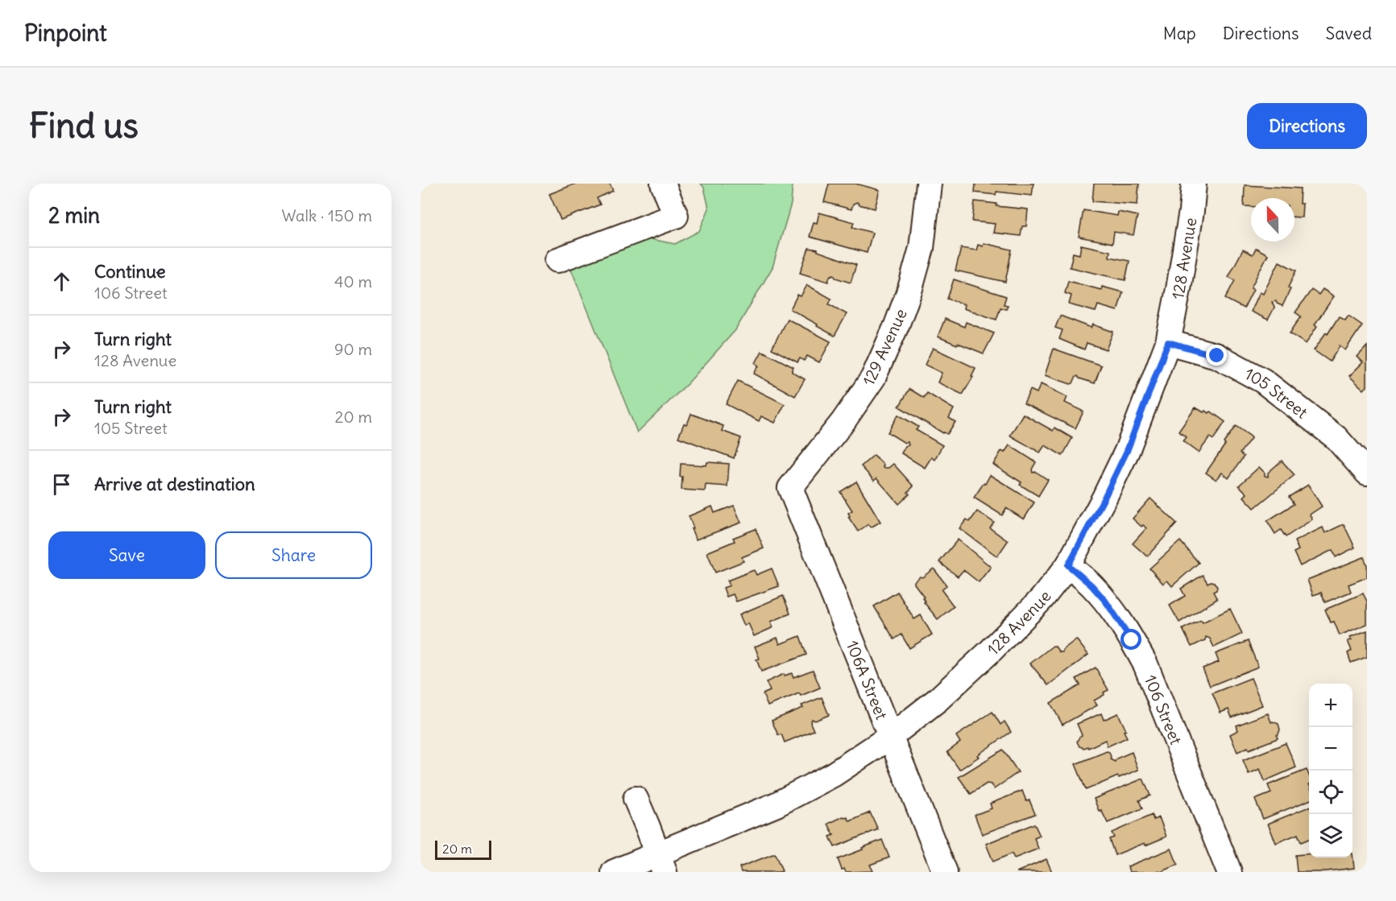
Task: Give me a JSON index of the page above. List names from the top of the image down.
{
  "streets": {
    "street": [
      "128 Avenue",
      "129 Avenue",
      "105 Street",
      "106A Street",
      "106 Street"
    ]
  },
  "crossings": [
    ["128 Avenue", "105 Street"],
    ["128 Avenue", "106A Street"],
    ["128 Avenue", "106 Street"],
    ["129 Avenue", "106A Street"]
  ],
  "scale_bar": "20 m",
  "north": "top",
  "page": {
    "header": "Pinpoint",
    "nav": ["Map", "Directions", "Saved"],
    "buttons": [
      "Directions",
      ["Save", "Share"]
    ],
    "title": "Find us",
    "heading": ["2 min", "Walk · 150 m"],
    "list": [
      ["Continue", "106 Street", "40 m"],
      ["Turn right", "128 Avenue", "90 m"],
      ["Turn right", "105 Street", "20 m"],
      "Arrive at destination"
    ],
    "map_buttons": ["+", "−"],
    "scale": "20 m"
  }
}
